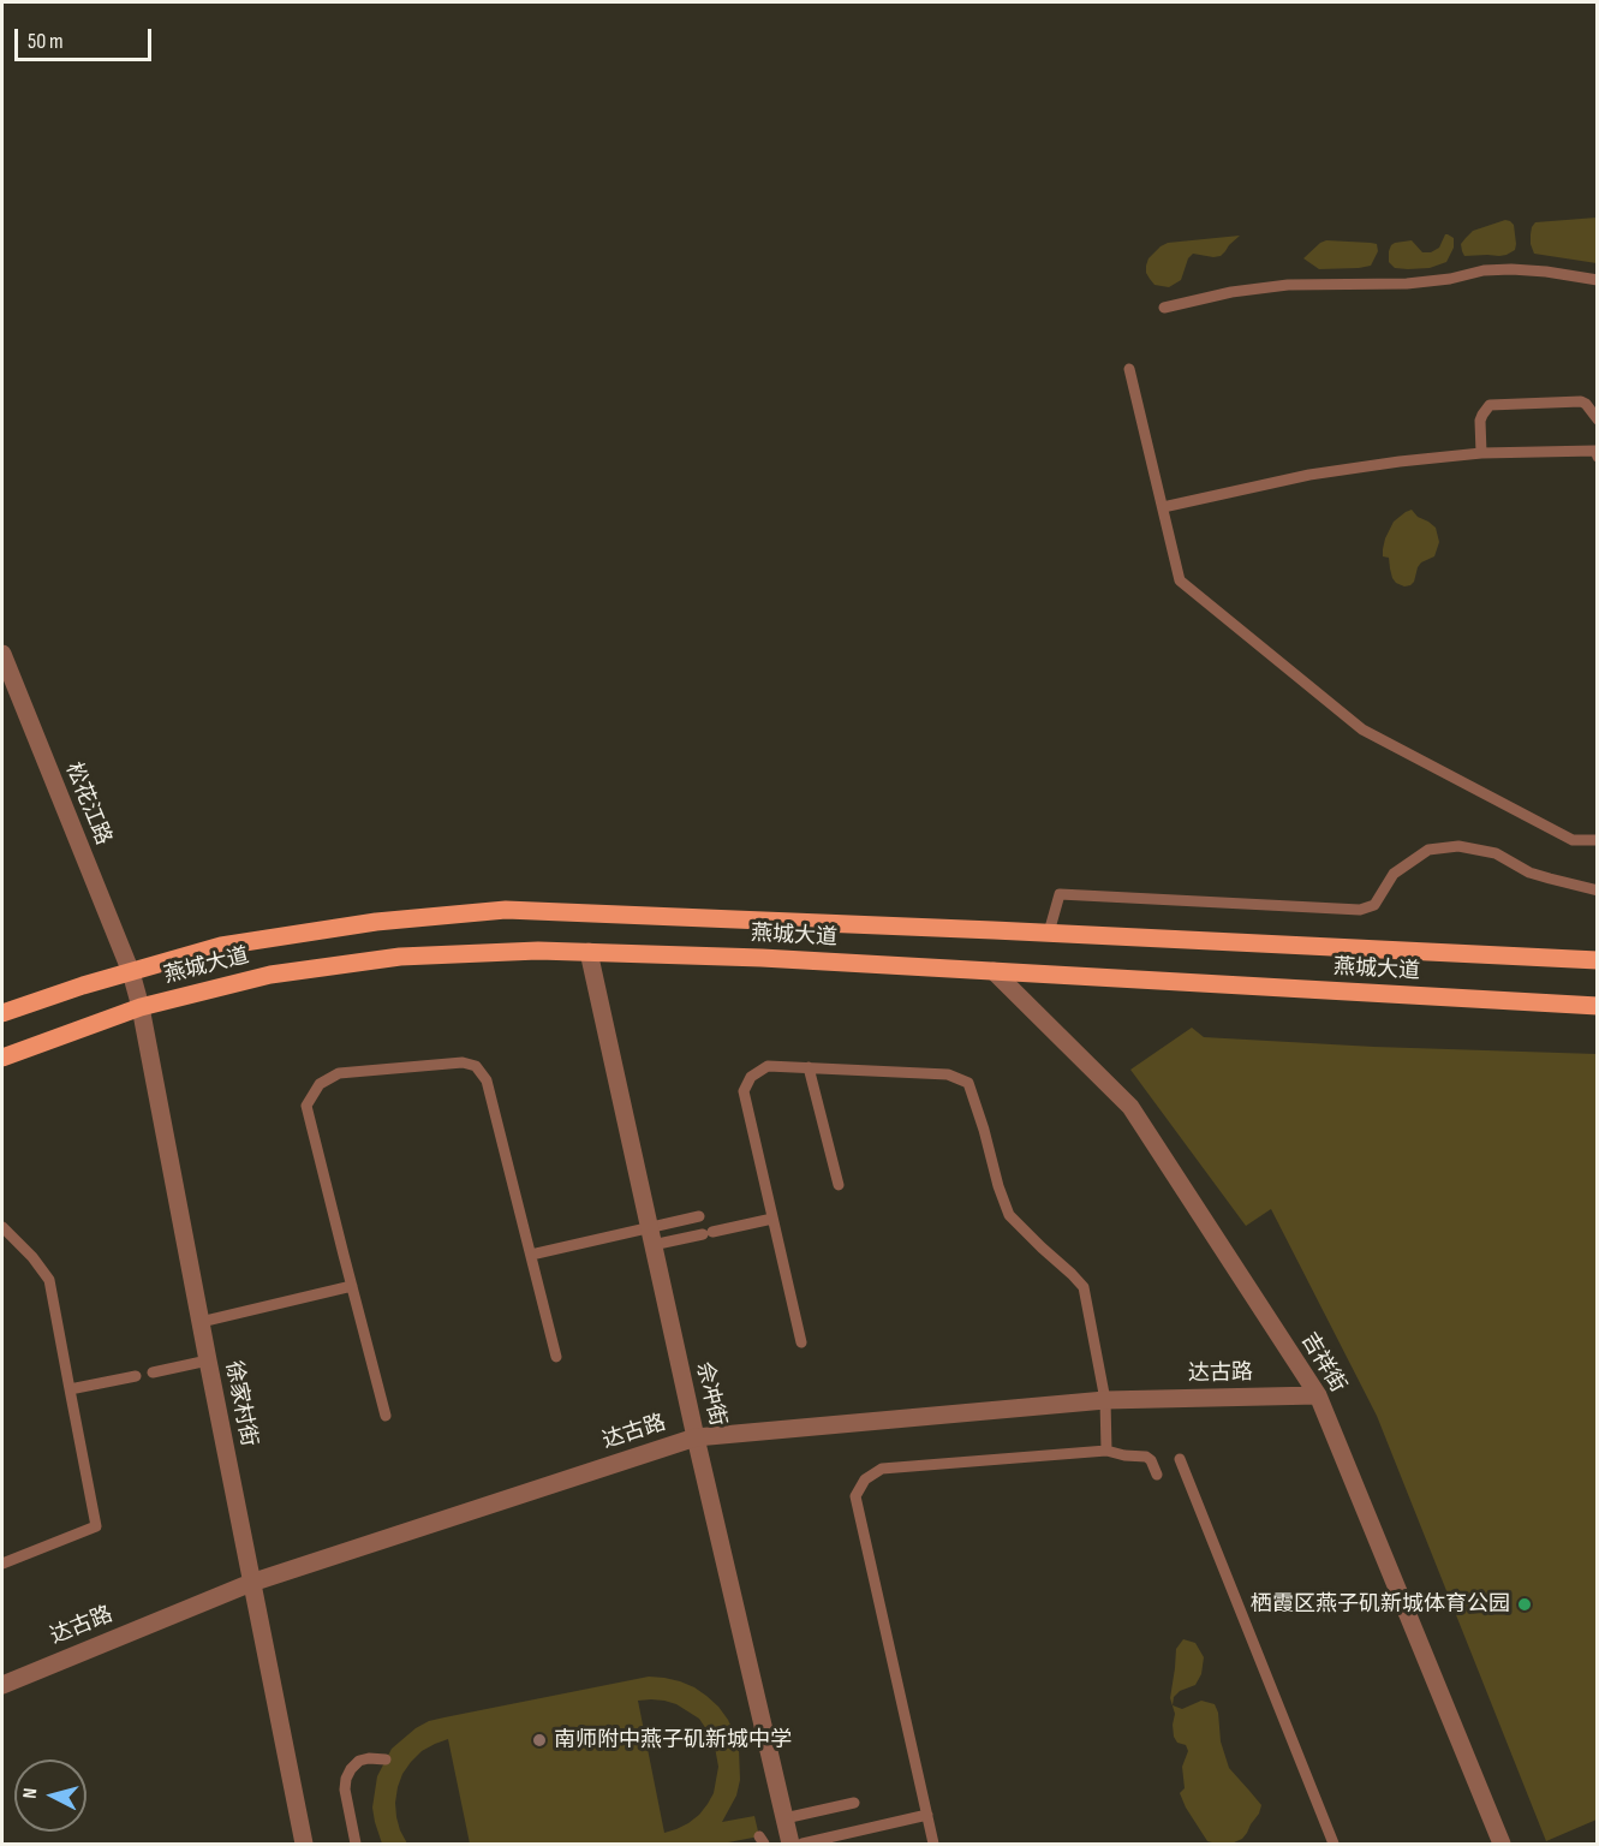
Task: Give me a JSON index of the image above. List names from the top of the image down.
{
  "streets": {
    "main road": ["燕城大道"],
    "street": [
      "松花江路",
      "吉祥街",
      "达古路",
      "佘冲街",
      "徐家村街"
    ]
  },
  "crossings": [
    ["松花江路", "燕城大道"],
    ["松花江路", "徐家村街"],
    ["燕城大道", "吉祥街"],
    ["燕城大道", "佘冲街"],
    ["燕城大道", "徐家村街"],
    ["吉祥街", "达古路"],
    ["达古路", "佘冲街"],
    ["达古路", "徐家村街"]
  ],
  "places": ["栖霞区燕子矶新城体育公园", "南师附中燕子矶新城中学"],
  "scale_bar": "50 m",
  "north": "left"
}
